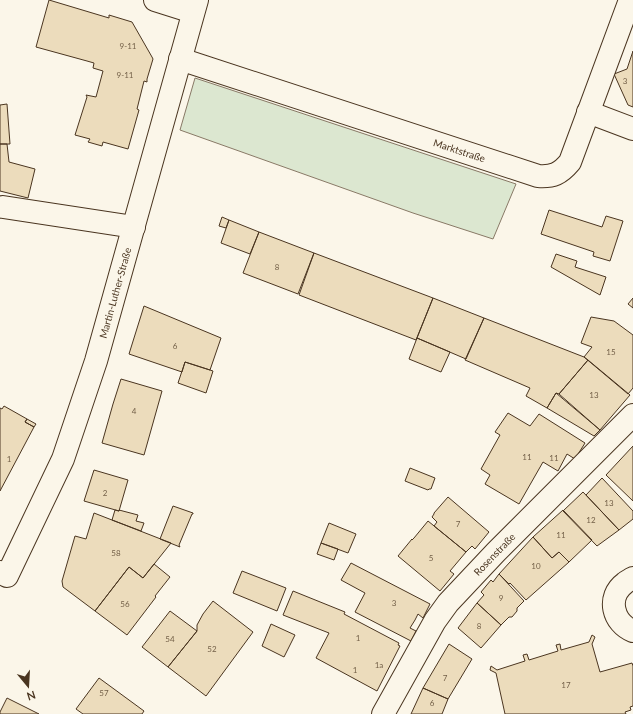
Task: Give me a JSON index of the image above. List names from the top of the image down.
{
  "streets": {
    "street": ["Marktstraße", "Martin-Luther-Straße", "Rosenstraße"]
  },
  "crossings": [
    ["Marktstraße", "Martin-Luther-Straße"]
  ],
  "house_numbers": [
    "9-11",
    "9-11",
    "3",
    "8",
    "6",
    "15",
    "13",
    "4",
    "11",
    "11",
    "1",
    "2",
    "13",
    "12",
    "7",
    "11",
    "58",
    "5",
    "10",
    "9",
    "3",
    "56",
    "8",
    "1",
    "54",
    "52",
    "1a",
    "1",
    "7",
    "17",
    "57",
    "6"
  ],
  "north": "bottom"
}
